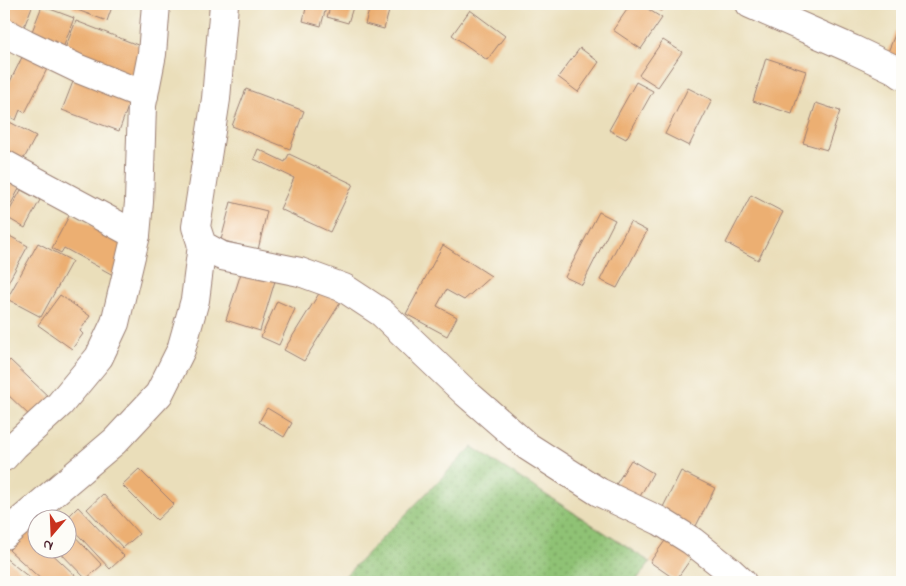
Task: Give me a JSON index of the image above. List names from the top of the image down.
{
  "north": "bottom"
}
